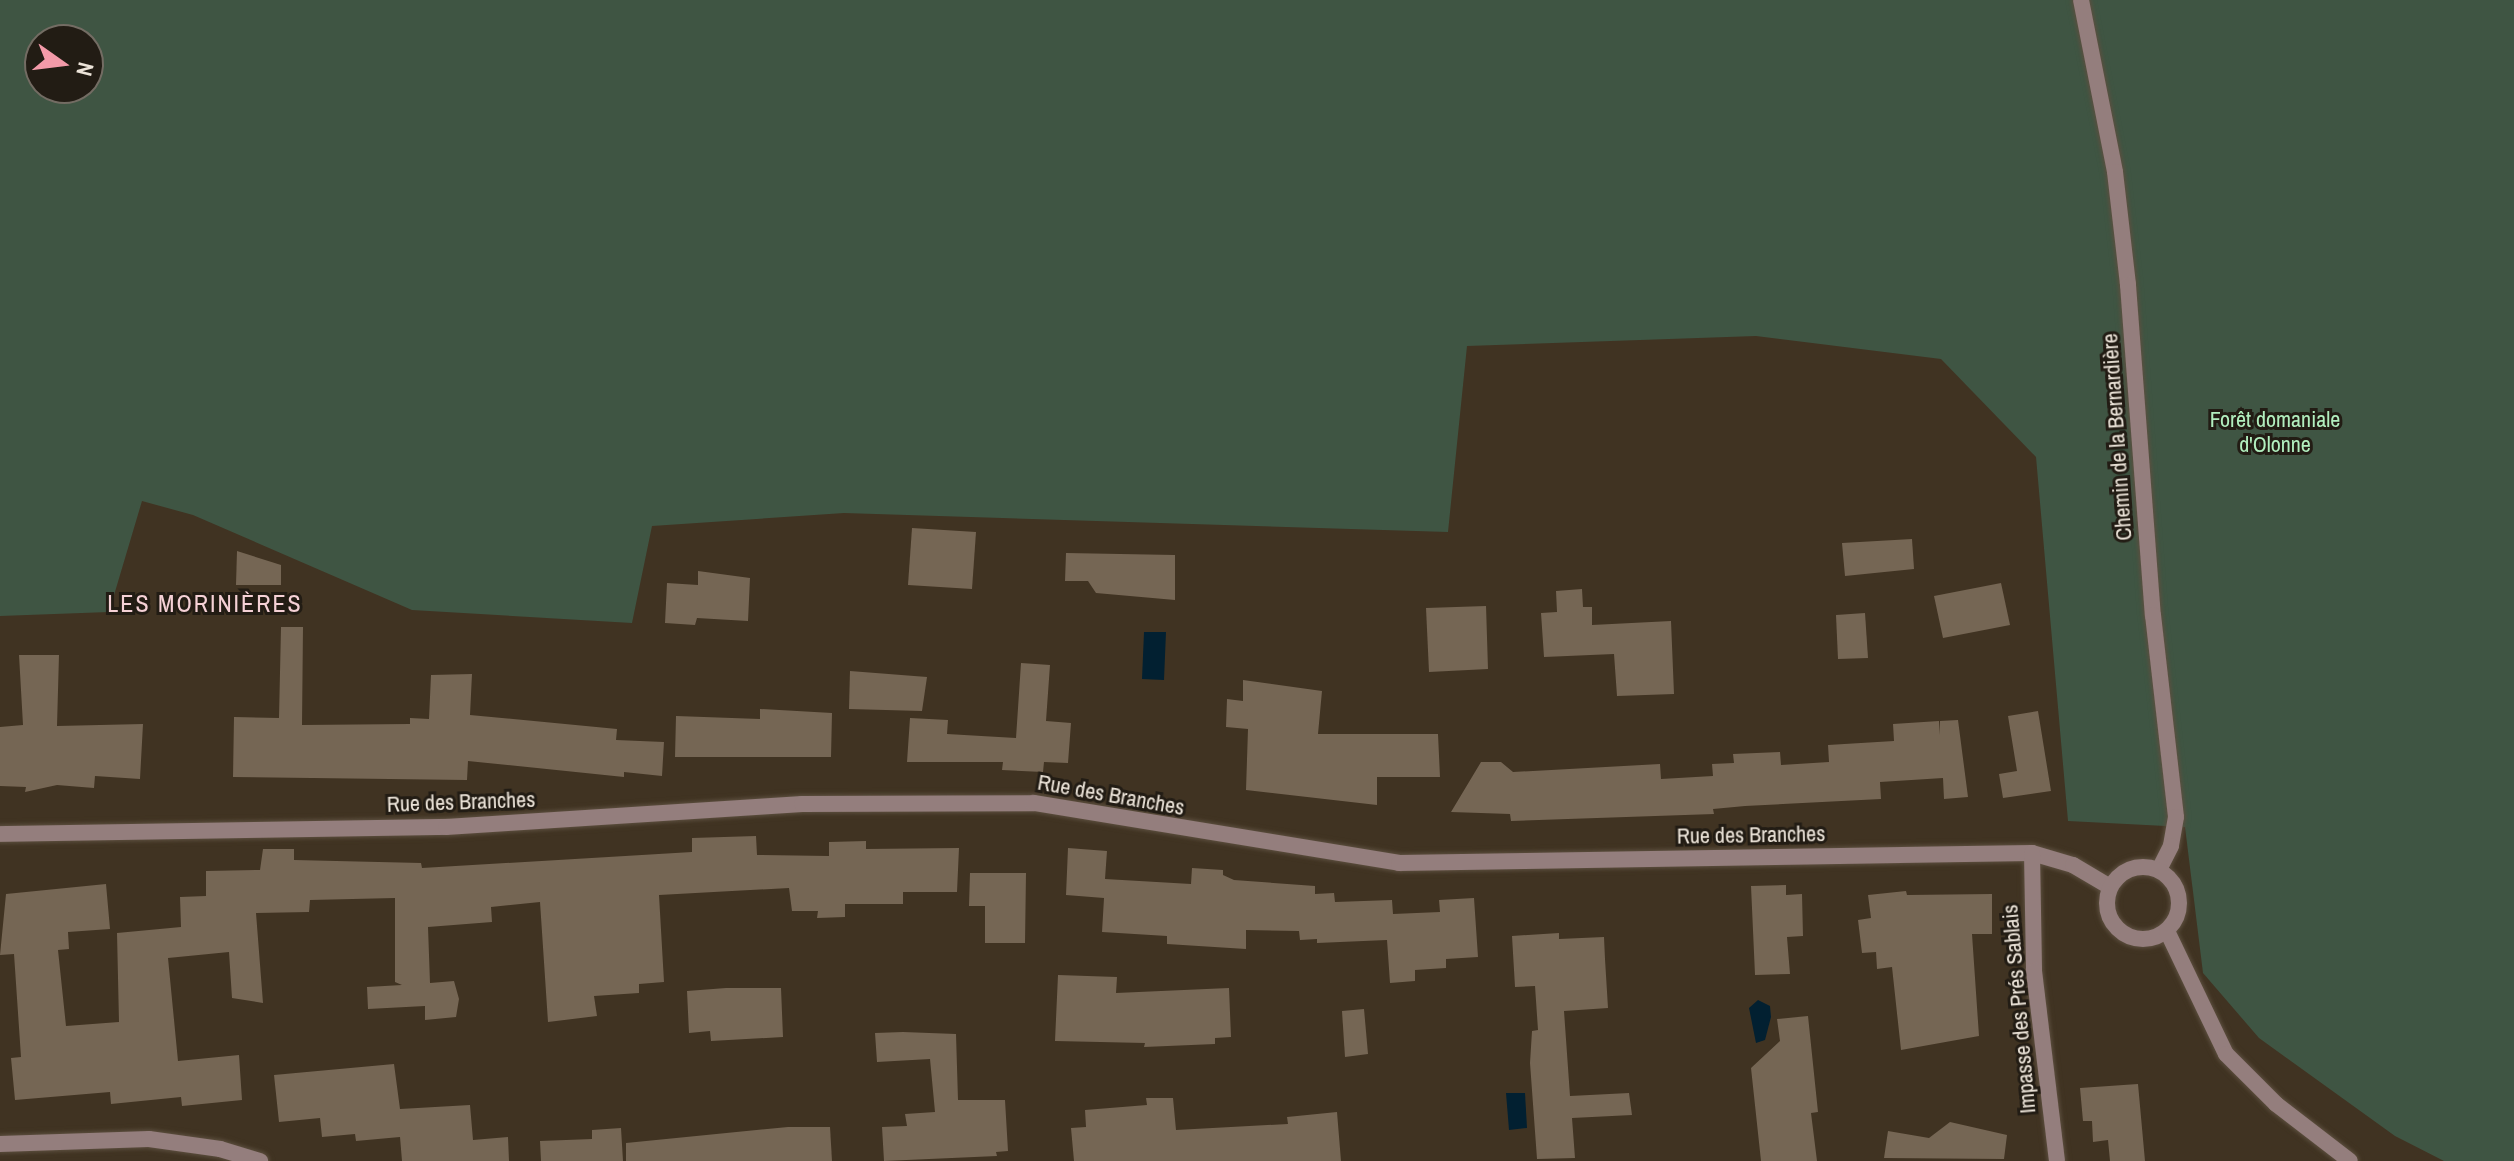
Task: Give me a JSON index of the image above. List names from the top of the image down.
{
  "streets": {
    "street": ["Chemin de la Bernardière", "Rue des Branches", "Impasse des Prés Sablais"]
  },
  "crossings": [
    ["Chemin de la Bernardière", "Rue des Branches"],
    ["Rue des Branches", "Impasse des Prés Sablais"]
  ],
  "districts": ["LES MORINIÈRES"],
  "parks": ["Forêt domaniale d'Olonne"],
  "north": "right"
}
